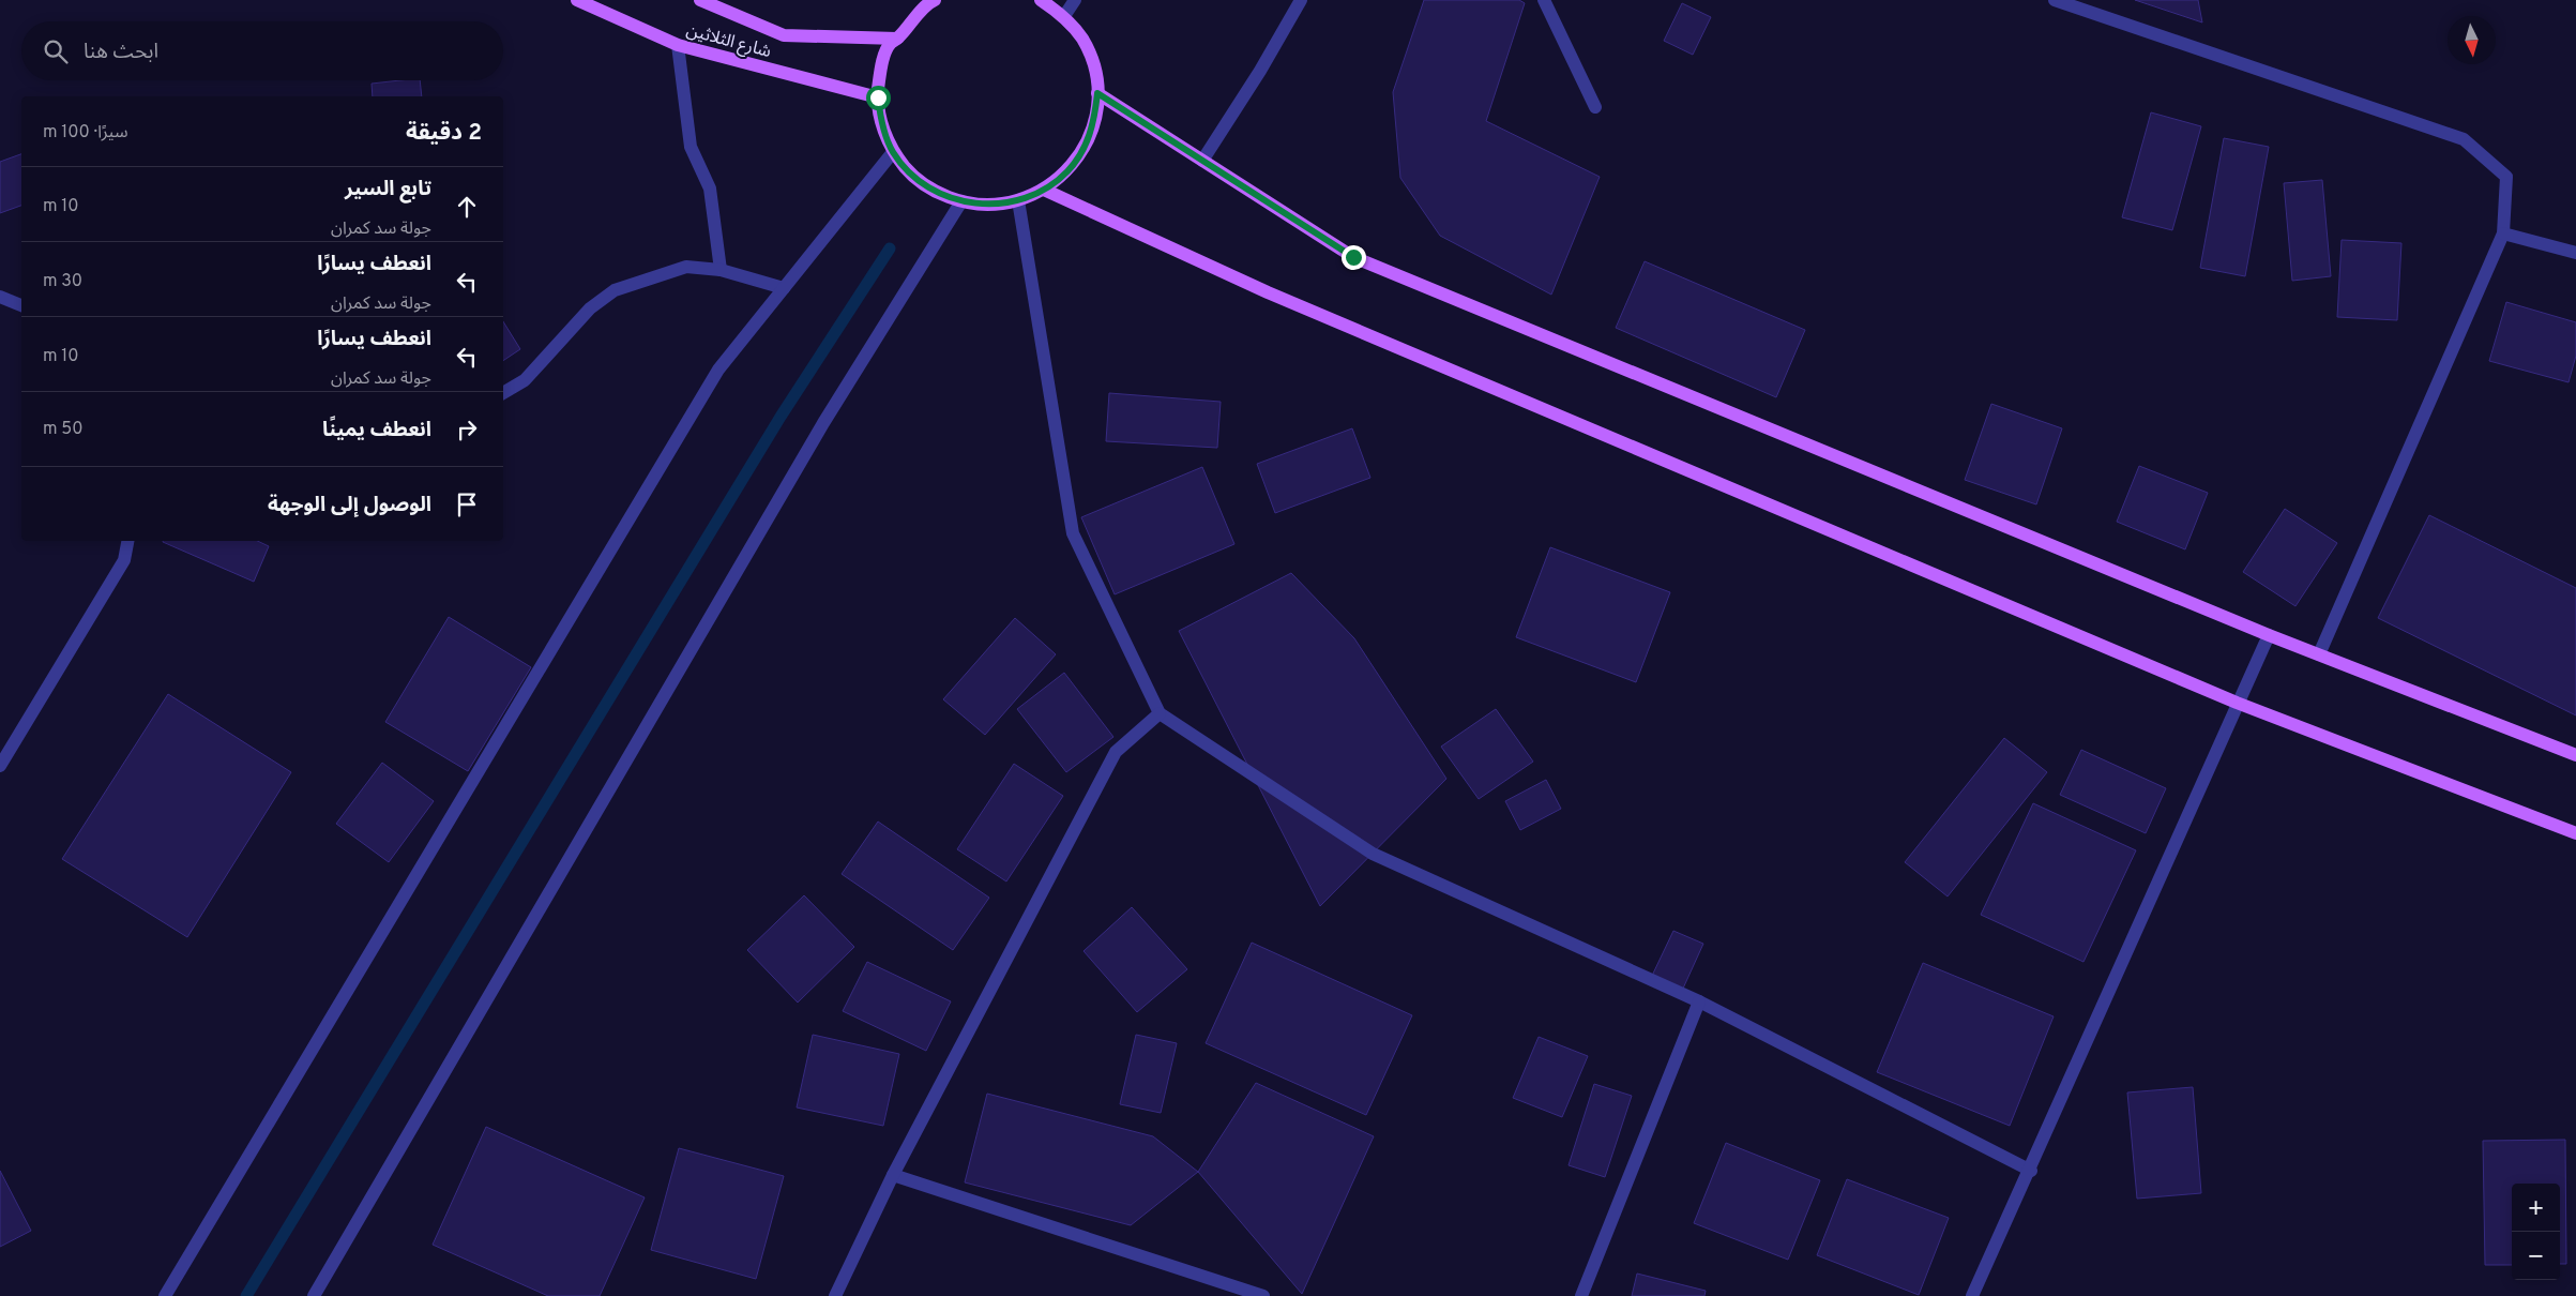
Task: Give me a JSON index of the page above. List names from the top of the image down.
{
  "streets": {
    "main road": ["شارع الثلاثين"]
  },
  "north": "bottom",
  "page": {
    "search": "ابحث هنا",
    "heading": ["2 دقيقة", "سيرًا · 100 m"],
    "list": [
      ["تابع السير", "جولة سد كمران", "10 m"],
      ["انعطف يسارًا", "جولة سد كمران", "30 m"],
      ["انعطف يسارًا", "جولة سد كمران", "10 m"],
      ["انعطف يمينًا", "50 m"],
      "الوصول إلى الوجهة"
    ],
    "map_buttons": ["+", "−"]
  }
}
